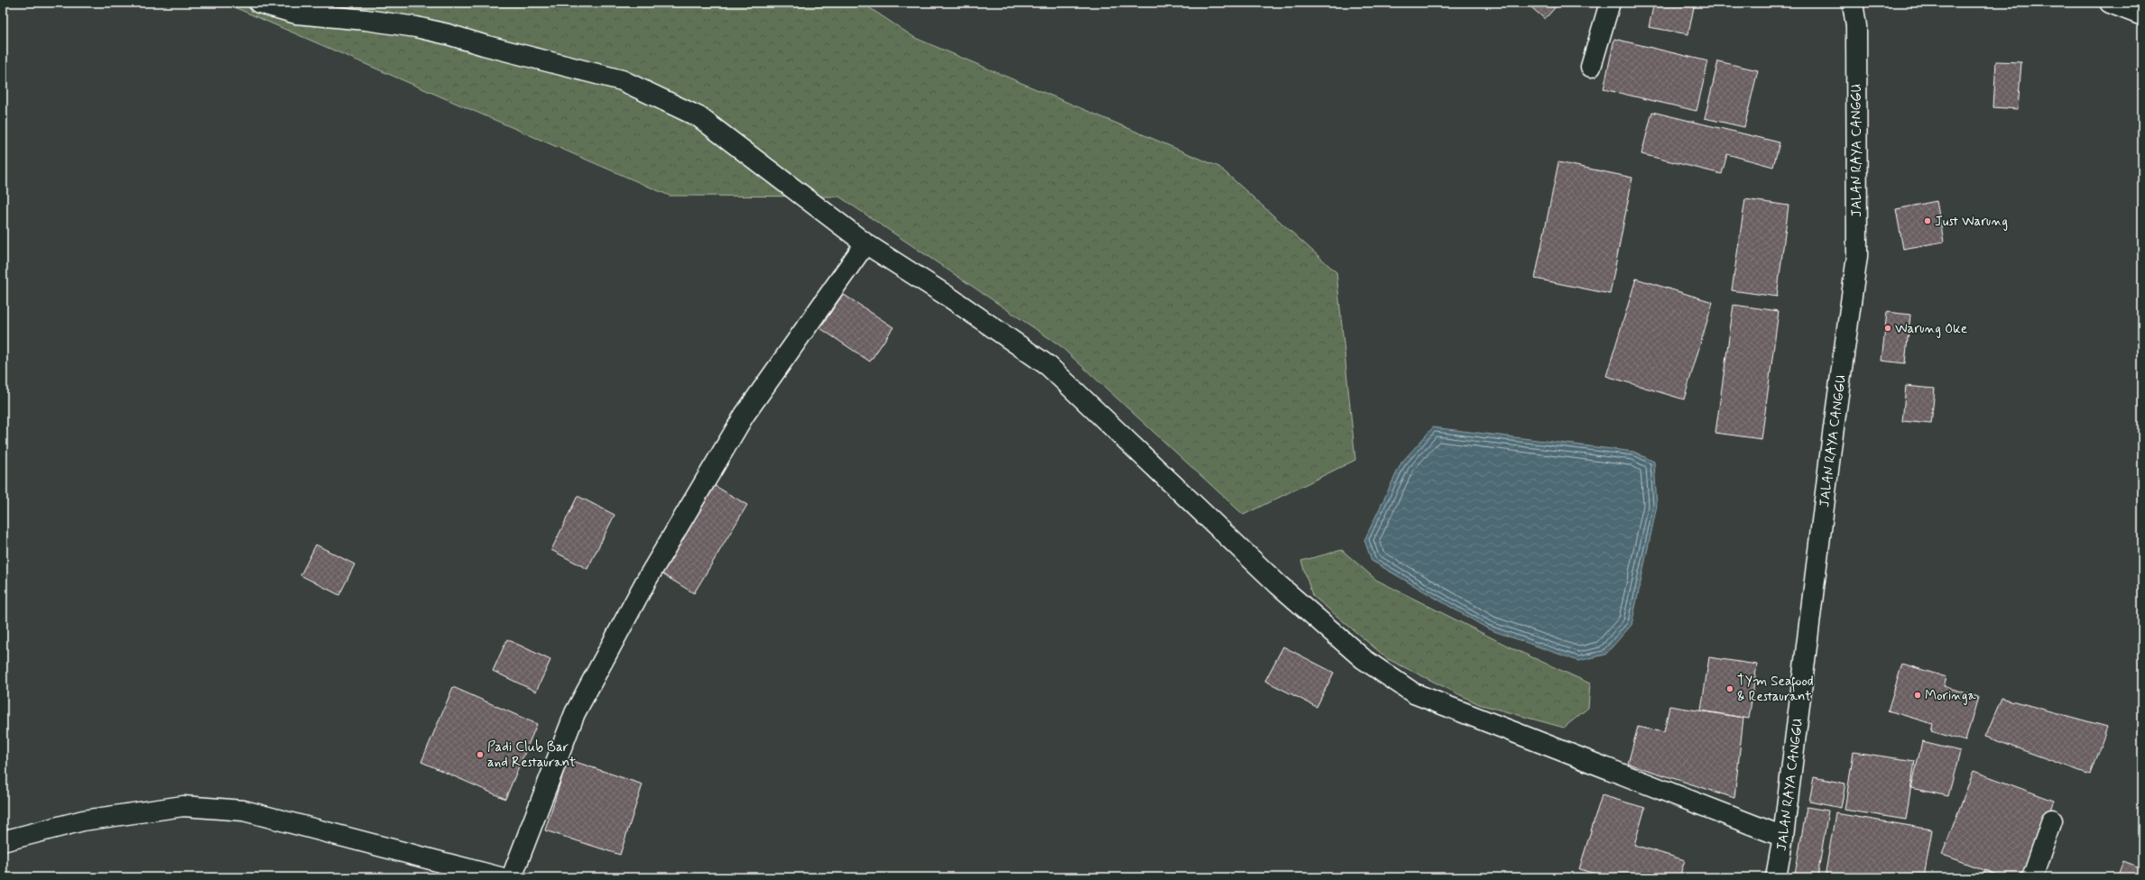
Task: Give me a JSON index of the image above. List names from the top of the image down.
{
  "streets": {
    "street": ["JALAN RAYA CANGGU"]
  },
  "places": [
    "Just Warung",
    "Warung Oke",
    "TYm Seafood & Restaurant",
    "Moringa",
    "Padi Club Bar and Restaurant"
  ]
}
